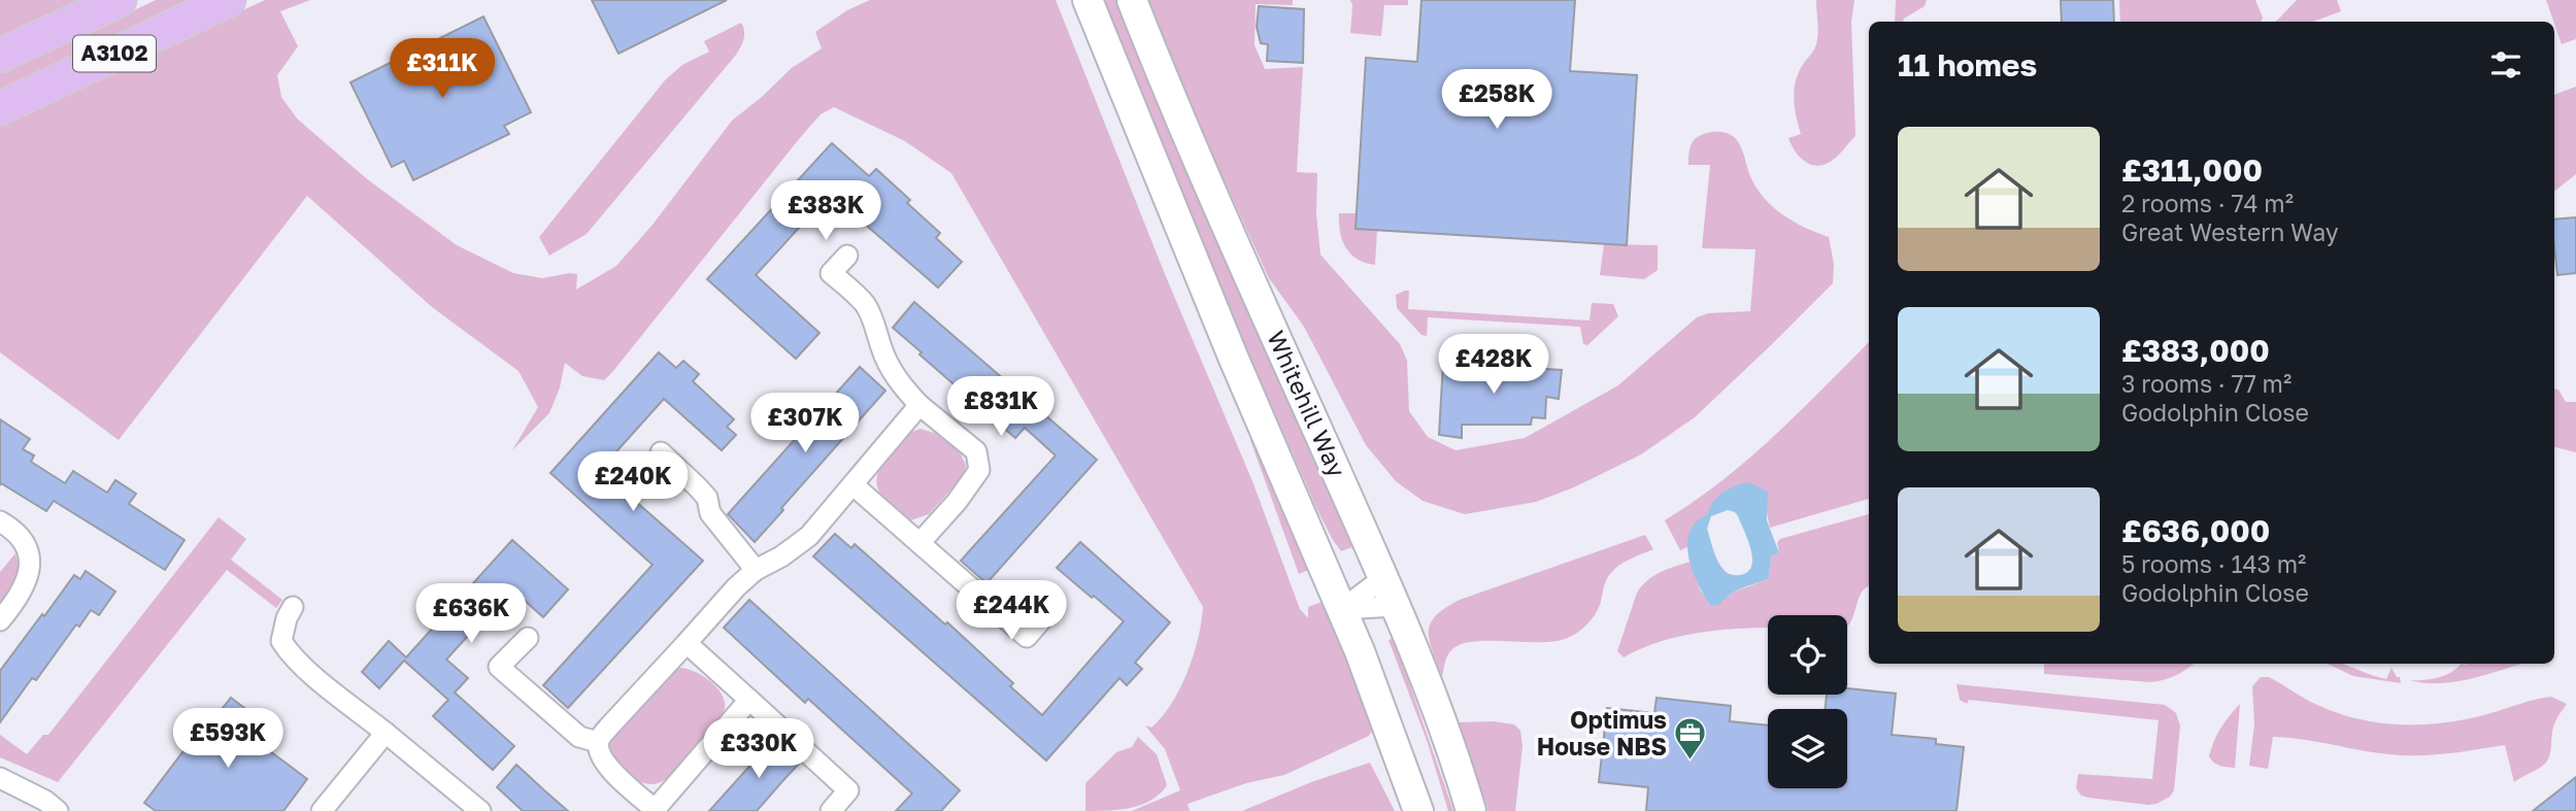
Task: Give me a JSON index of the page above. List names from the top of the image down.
{
  "streets": {
    "main road": ["A3102", "Whitehill Way"]
  },
  "places": {
    "office": ["Optimus House NBS"]
  },
  "page": {
    "heading": "11 homes",
    "price": [
      "£311K",
      "£258K",
      "£383K",
      "£428K",
      "£831K",
      "£307K",
      "£240K",
      "£244K",
      "£636K",
      "£593K",
      "£330K"
    ],
    "list": [
      {
        "name": "£311,000",
        "note": "2 rooms · 74 m² · Great Western Way"
      },
      {
        "name": "£383,000",
        "note": "3 rooms · 77 m² · Godolphin Close"
      },
      {
        "name": "£636,000",
        "note": "5 rooms · 143 m² · Godolphin Close"
      }
    ]
  }
}
